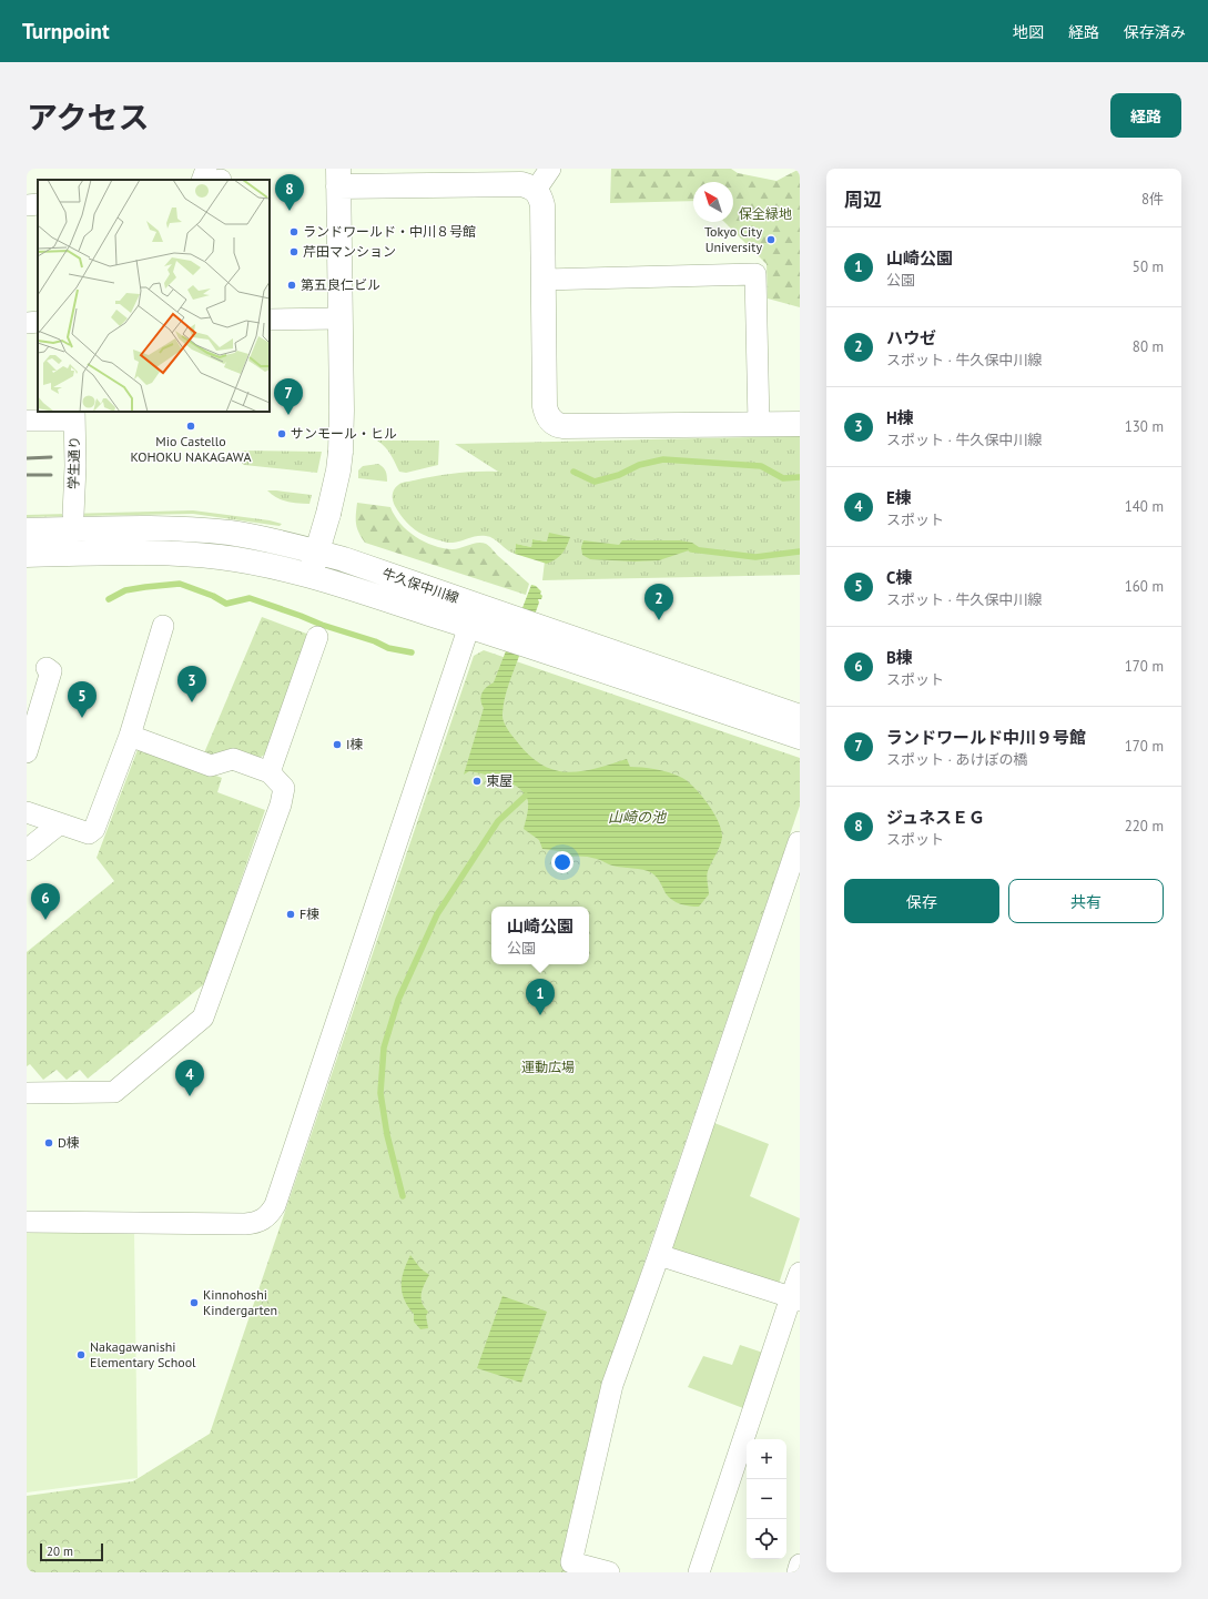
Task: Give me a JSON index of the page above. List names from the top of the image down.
{
  "streets": {
    "street": ["学生通り", "牛久保中川線"]
  },
  "water": ["山崎の池"],
  "parks": ["保全緑地", "運動広場"],
  "places": [
    "ランドワールド・中川８号館",
    "Tokyo City University",
    "芹田マンション",
    "第五良仁ビル",
    "Mio Castello KOHOKU NAKAGAWA",
    "サンモール・ヒル",
    "I棟",
    "東屋",
    "F棟",
    "D棟",
    "Kinnohoshi Kindergarten",
    "Nakagawanishi Elementary School"
  ],
  "scale_bar": "20 m",
  "north": "top left",
  "page": {
    "header": "Turnpoint",
    "nav": ["地図", "経路", "保存済み"],
    "title": "アクセス",
    "buttons": [
      "経路",
      ["保存", "共有"]
    ],
    "heading": ["周辺", "8件"],
    "pins": [
      "8",
      "7",
      "2",
      "3",
      "5",
      "6",
      "1",
      "4"
    ],
    "list": [
      {
        "mark": "1",
        "name": "山崎公園",
        "note": "公園",
        "value": "50 m"
      },
      {
        "mark": "2",
        "name": "ハウゼ",
        "note": "スポット · 牛久保中川線",
        "value": "80 m"
      },
      {
        "mark": "3",
        "name": "H棟",
        "note": "スポット · 牛久保中川線",
        "value": "130 m"
      },
      {
        "mark": "4",
        "name": "E棟",
        "note": "スポット",
        "value": "140 m"
      },
      {
        "mark": "5",
        "name": "C棟",
        "note": "スポット · 牛久保中川線",
        "value": "160 m"
      },
      {
        "mark": "6",
        "name": "B棟",
        "note": "スポット",
        "value": "170 m"
      },
      {
        "mark": "7",
        "name": "ランドワールド中川９号館",
        "note": "スポット · あけぼの橋",
        "value": "170 m"
      },
      {
        "mark": "8",
        "name": "ジュネスＥＧ",
        "note": "スポット",
        "value": "220 m"
      }
    ],
    "popup": ["山崎公園", "公園"],
    "map_buttons": ["+", "−"],
    "scale": "20 m"
  }
}
